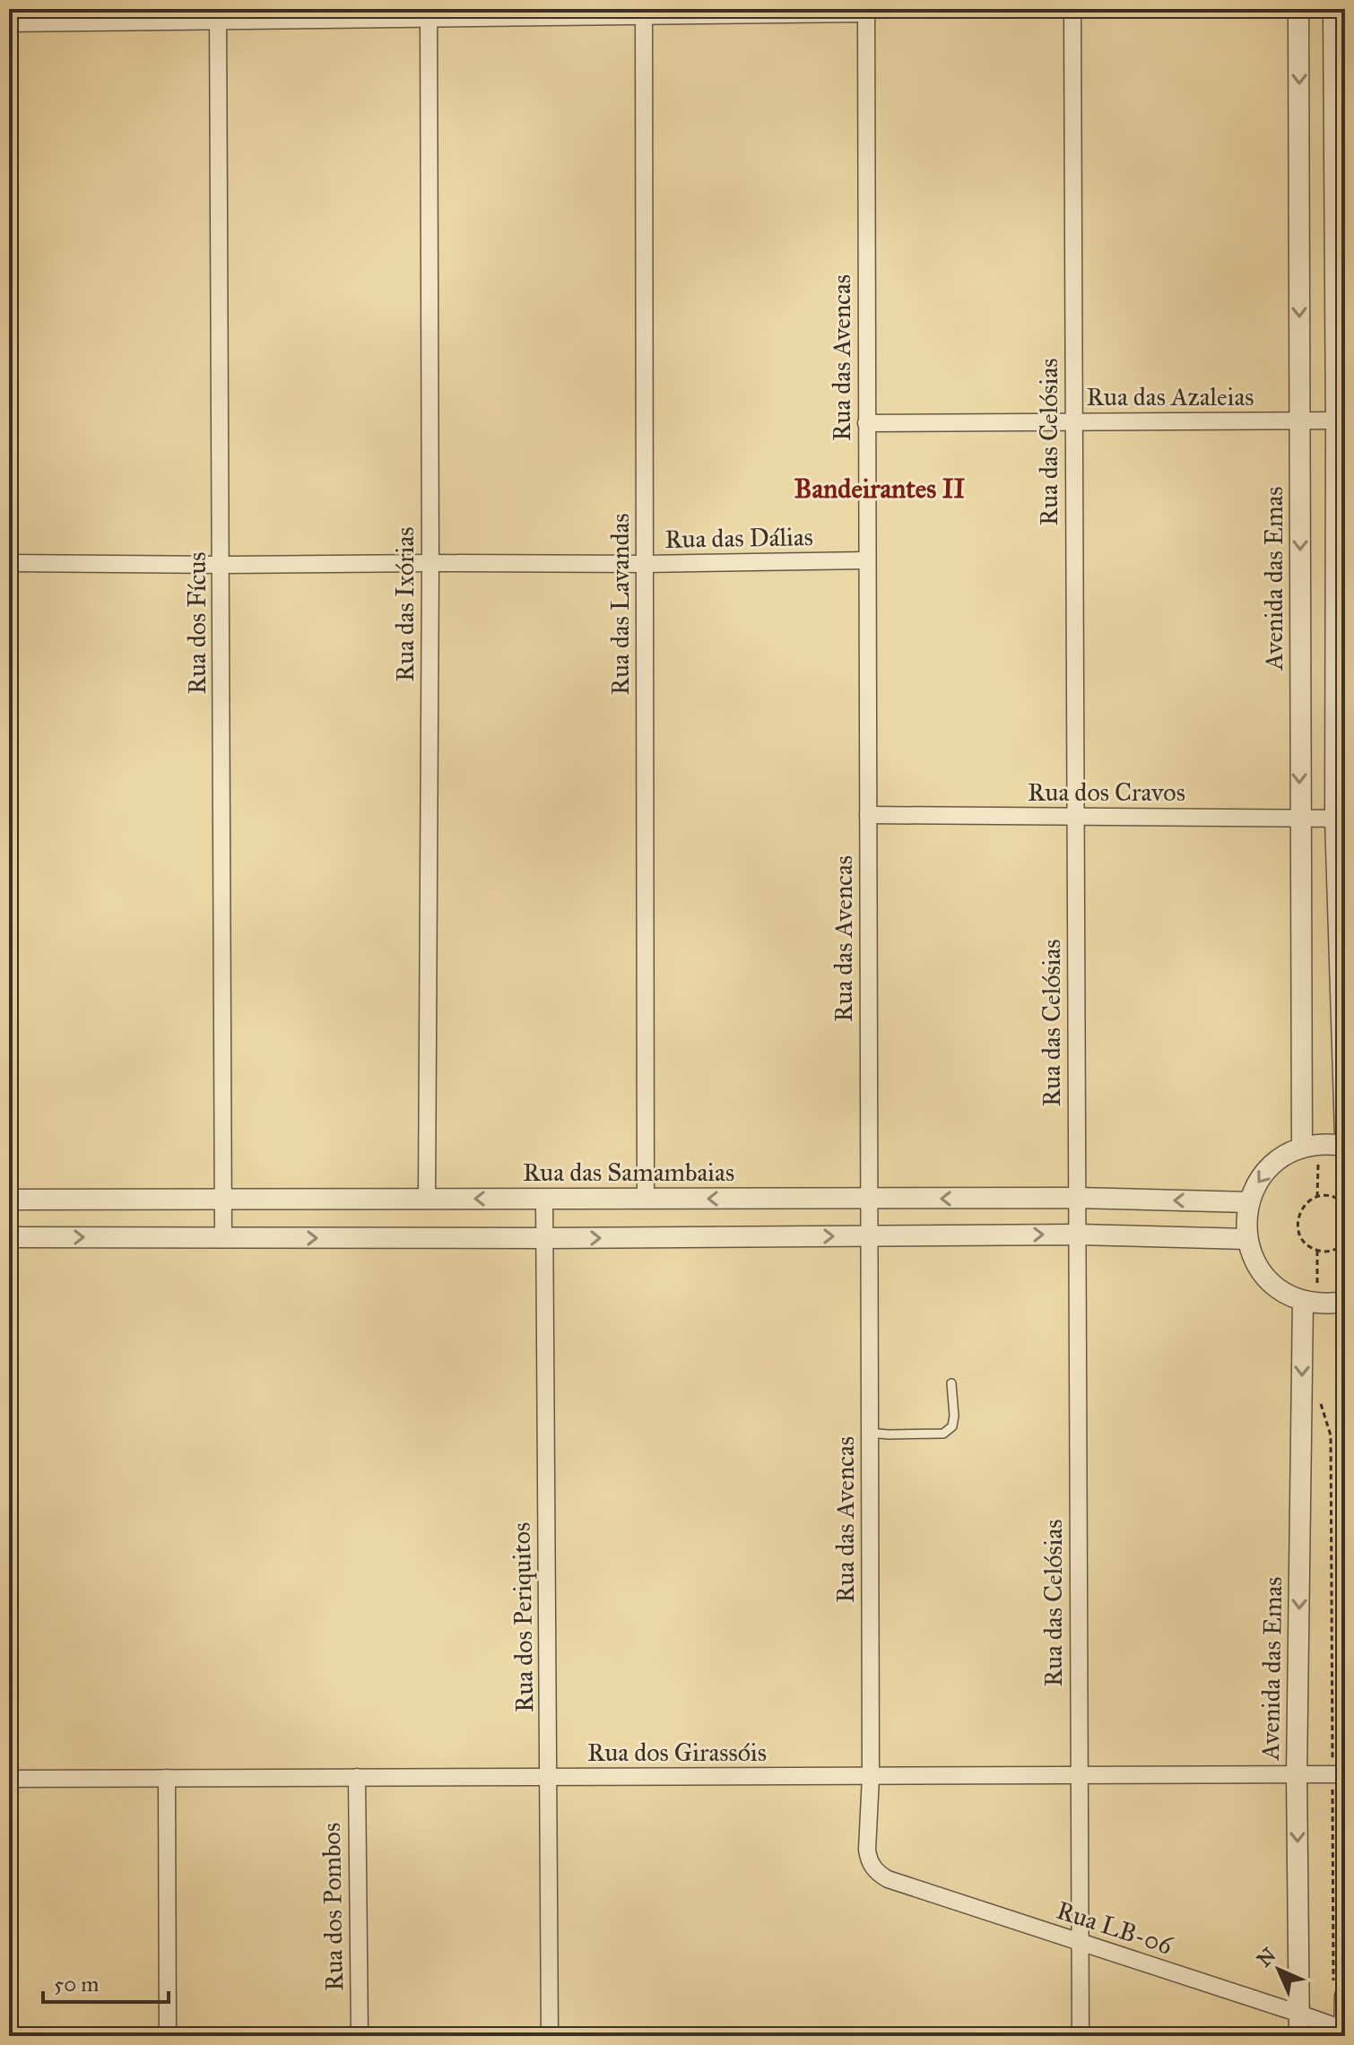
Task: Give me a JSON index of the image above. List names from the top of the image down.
{
  "streets": {
    "street": [
      "Rua das Avencas",
      "Rua das Azaleias",
      "Rua das Celósias",
      "Rua das Dálias",
      "Avenida das Emas",
      "Rua das Ixórias",
      "Rua das Lavandas",
      "Rua dos Fícus",
      "Rua dos Cravos",
      "Rua das Samambaias",
      "Rua dos Periquitos",
      "Rua dos Girassóis",
      "Rua dos Pombos",
      "Rua LB-06"
    ]
  },
  "crossings": [
    ["Rua das Avencas", "Rua das Azaleias"],
    ["Rua das Avencas", "Rua das Dálias"],
    ["Rua das Avencas", "Rua dos Cravos"],
    ["Rua das Avencas", "Rua das Samambaias"],
    ["Rua das Avencas", "Rua dos Girassóis"],
    ["Rua das Avencas", "Rua LB-06"],
    ["Rua das Azaleias", "Rua das Celósias"],
    ["Rua das Azaleias", "Avenida das Emas"],
    ["Rua das Celósias", "Rua dos Cravos"],
    ["Rua das Celósias", "Rua das Samambaias"],
    ["Rua das Celósias", "Rua dos Girassóis"],
    ["Rua das Celósias", "Rua LB-06"],
    ["Rua das Dálias", "Rua das Ixórias"],
    ["Rua das Dálias", "Rua das Lavandas"],
    ["Rua das Dálias", "Rua dos Fícus"],
    ["Avenida das Emas", "Rua dos Cravos"],
    ["Avenida das Emas", "Rua dos Girassóis"],
    ["Avenida das Emas", "Rua LB-06"],
    ["Rua das Ixórias", "Rua das Samambaias"],
    ["Rua das Lavandas", "Rua das Samambaias"],
    ["Rua dos Fícus", "Rua das Samambaias"],
    ["Rua das Samambaias", "Rua dos Periquitos"],
    ["Rua dos Periquitos", "Rua dos Girassóis"],
    ["Rua dos Girassóis", "Rua dos Pombos"]
  ],
  "districts": ["Bandeirantes II"],
  "scale_bar": "50 m",
  "north": "top left"
}
